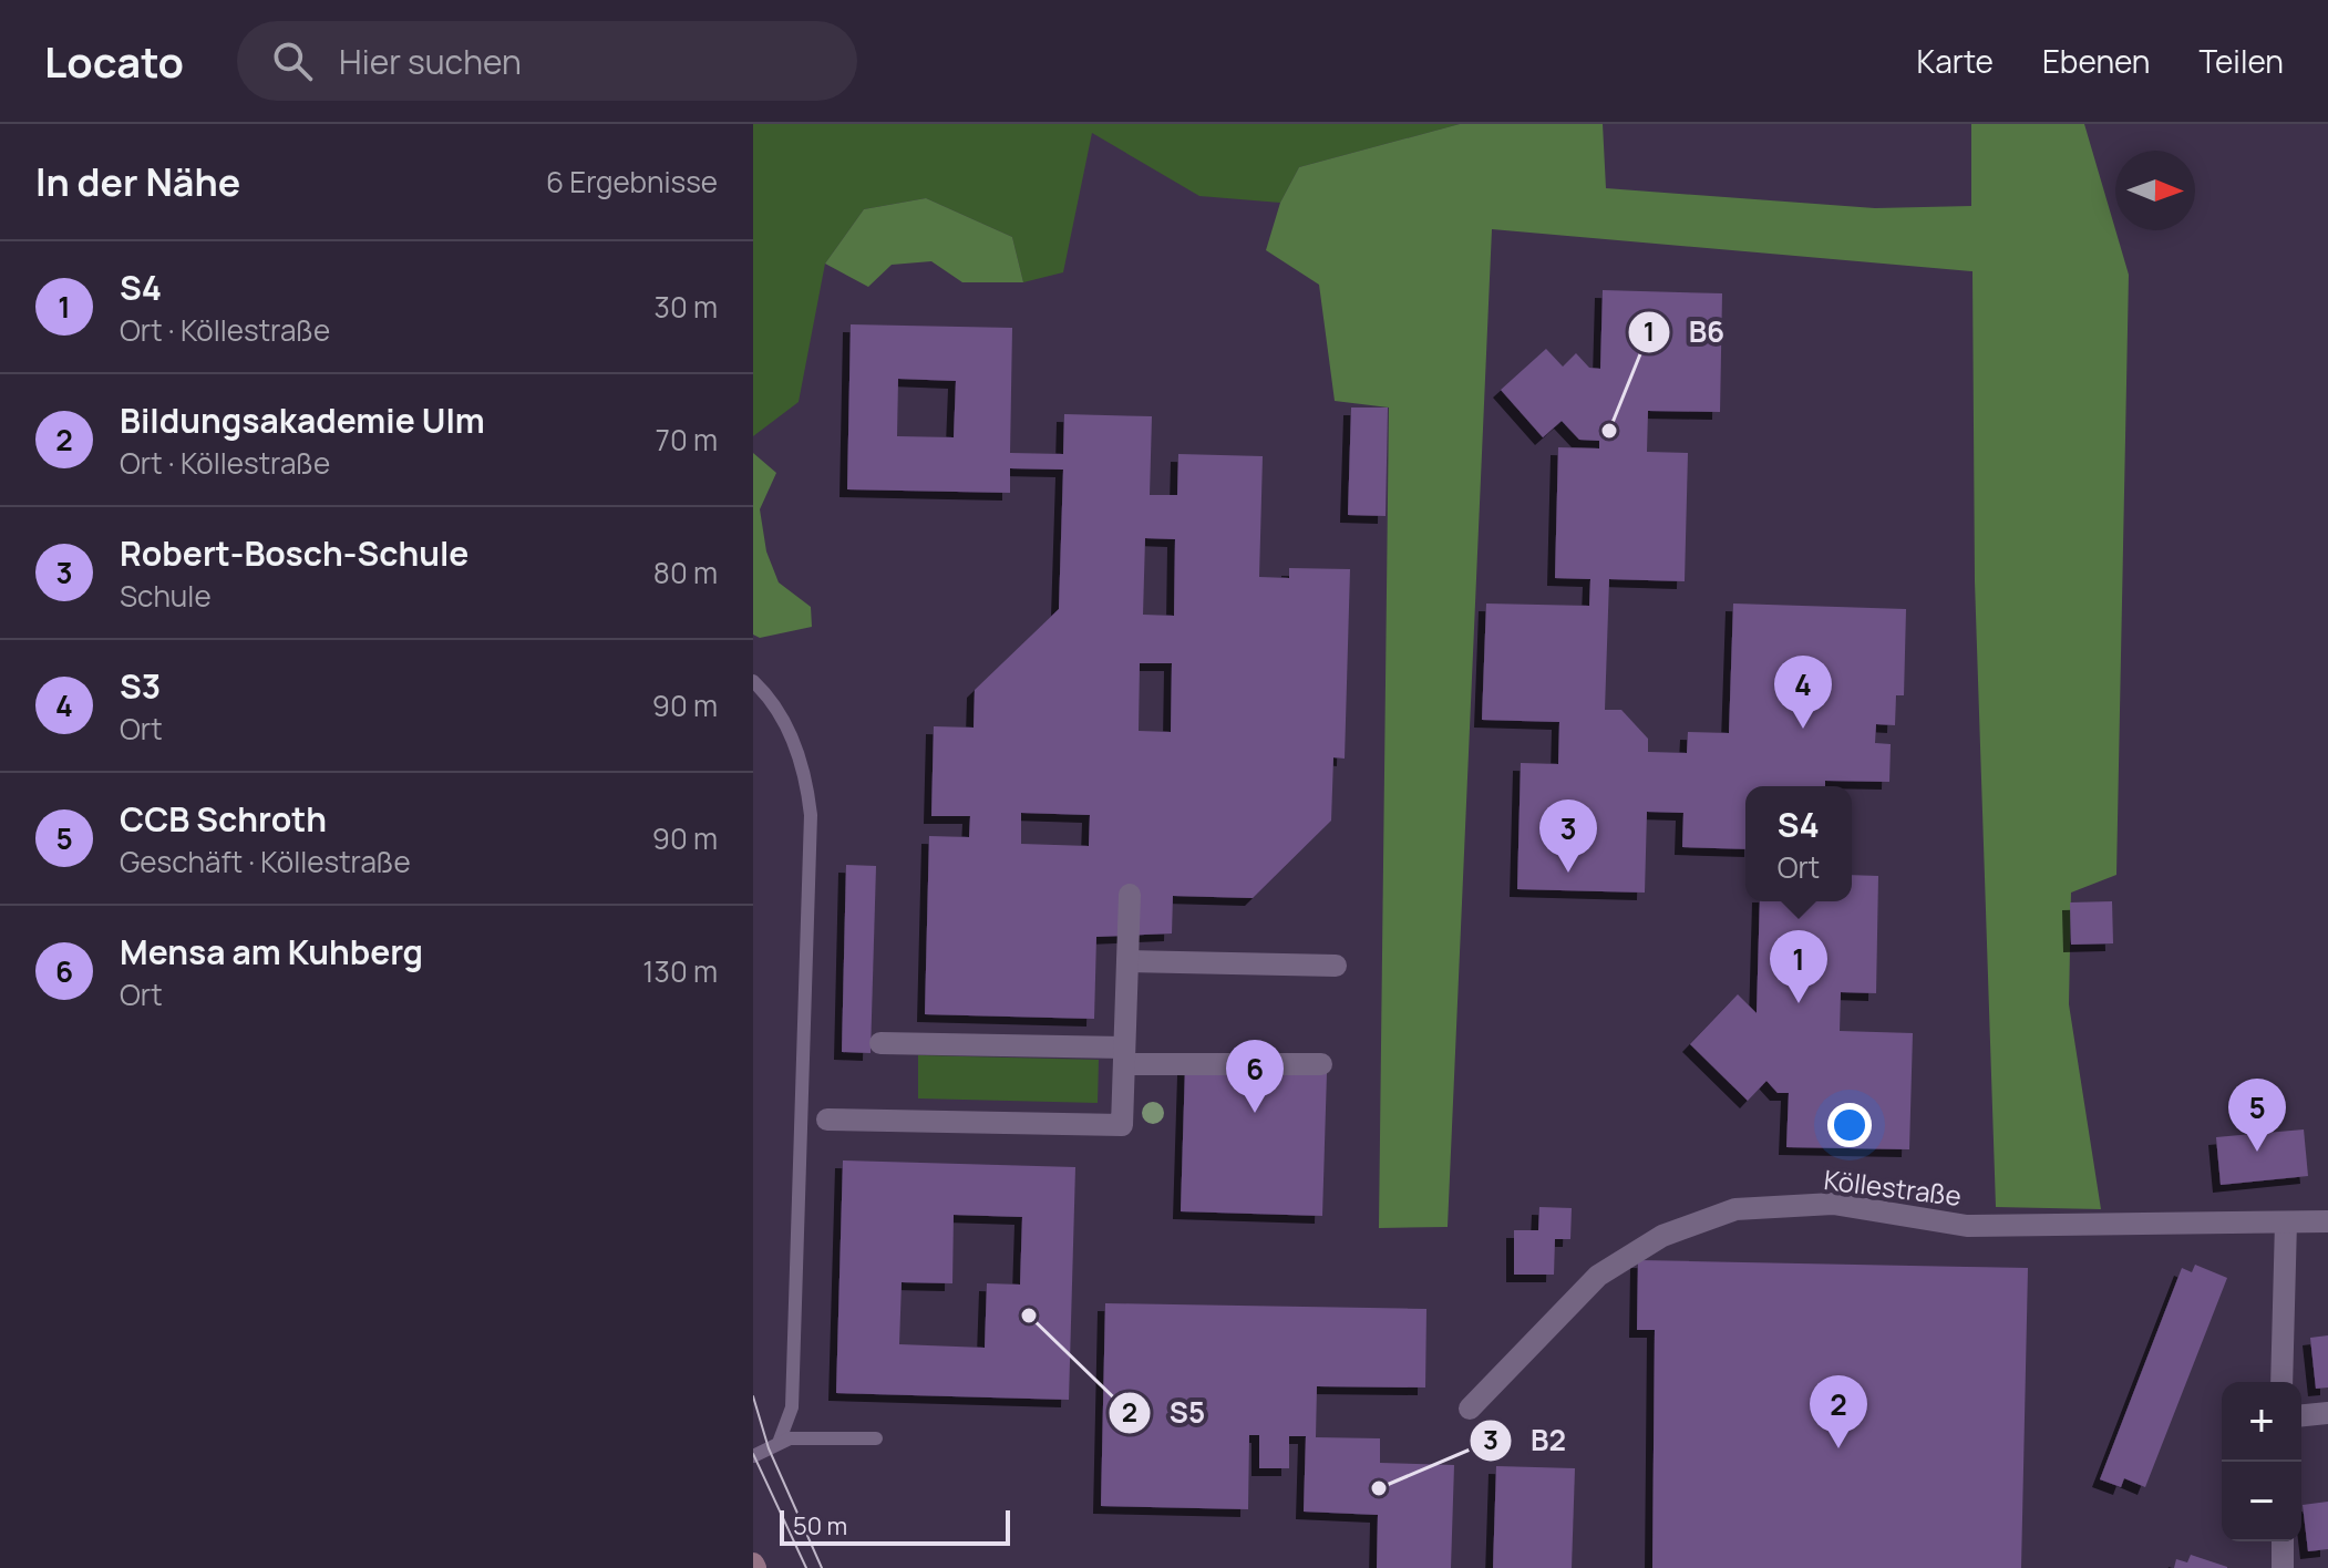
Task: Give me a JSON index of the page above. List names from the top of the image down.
{
  "streets": {
    "street": ["Köllestraße"]
  },
  "places": ["B6", "S5", "B2"],
  "scale_bar": "50 m",
  "north": "right",
  "page": {
    "header": "Locato",
    "search": "Hier suchen",
    "nav": ["Karte", "Ebenen", "Teilen"],
    "heading": ["In der Nähe", "6 Ergebnisse"],
    "list": [
      {
        "mark": "1",
        "name": "S4",
        "note": "Ort · Köllestraße",
        "value": "30 m"
      },
      {
        "mark": "2",
        "name": "Bildungsakademie Ulm",
        "note": "Ort · Köllestraße",
        "value": "70 m"
      },
      {
        "mark": "3",
        "name": "Robert-Bosch-Schule",
        "note": "Schule",
        "value": "80 m"
      },
      {
        "mark": "4",
        "name": "S3",
        "note": "Ort",
        "value": "90 m"
      },
      {
        "mark": "5",
        "name": "CCB Schroth",
        "note": "Geschäft · Köllestraße",
        "value": "90 m"
      },
      {
        "mark": "6",
        "name": "Mensa am Kuhberg",
        "note": "Ort",
        "value": "130 m"
      }
    ],
    "pins": [
      "4",
      "3",
      "1",
      "6",
      "5",
      "2"
    ],
    "popup": ["S4", "Ort"],
    "map_buttons": ["+", "−"],
    "scale": "50 m"
  }
}
